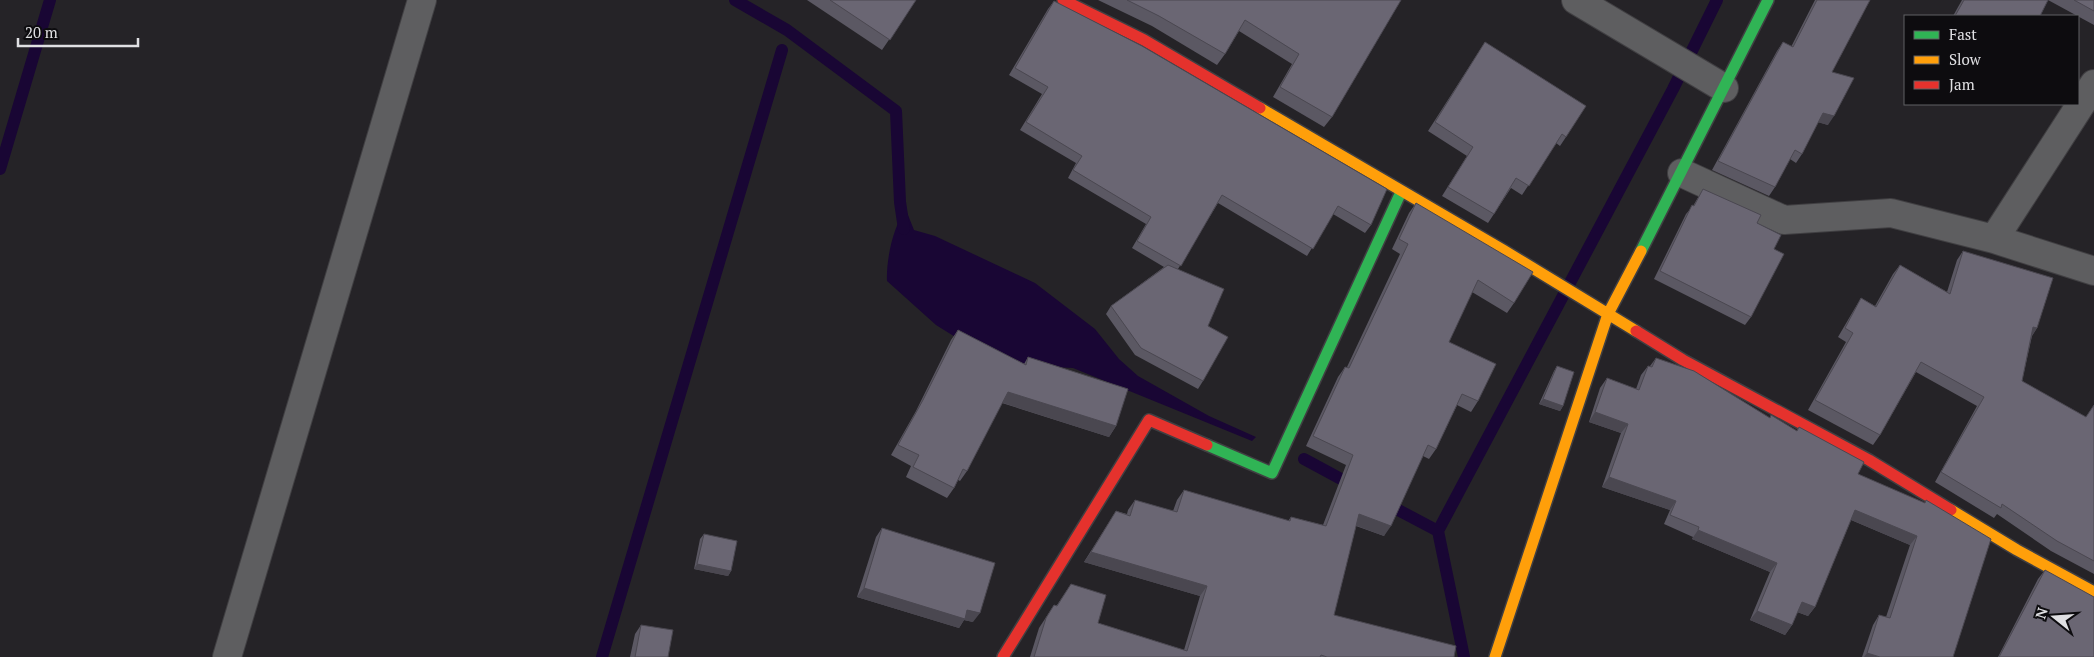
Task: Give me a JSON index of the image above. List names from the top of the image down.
{
  "legend": ["Fast", "Slow", "Jam"],
  "scale_bar": "20 m",
  "north": "left"
}
